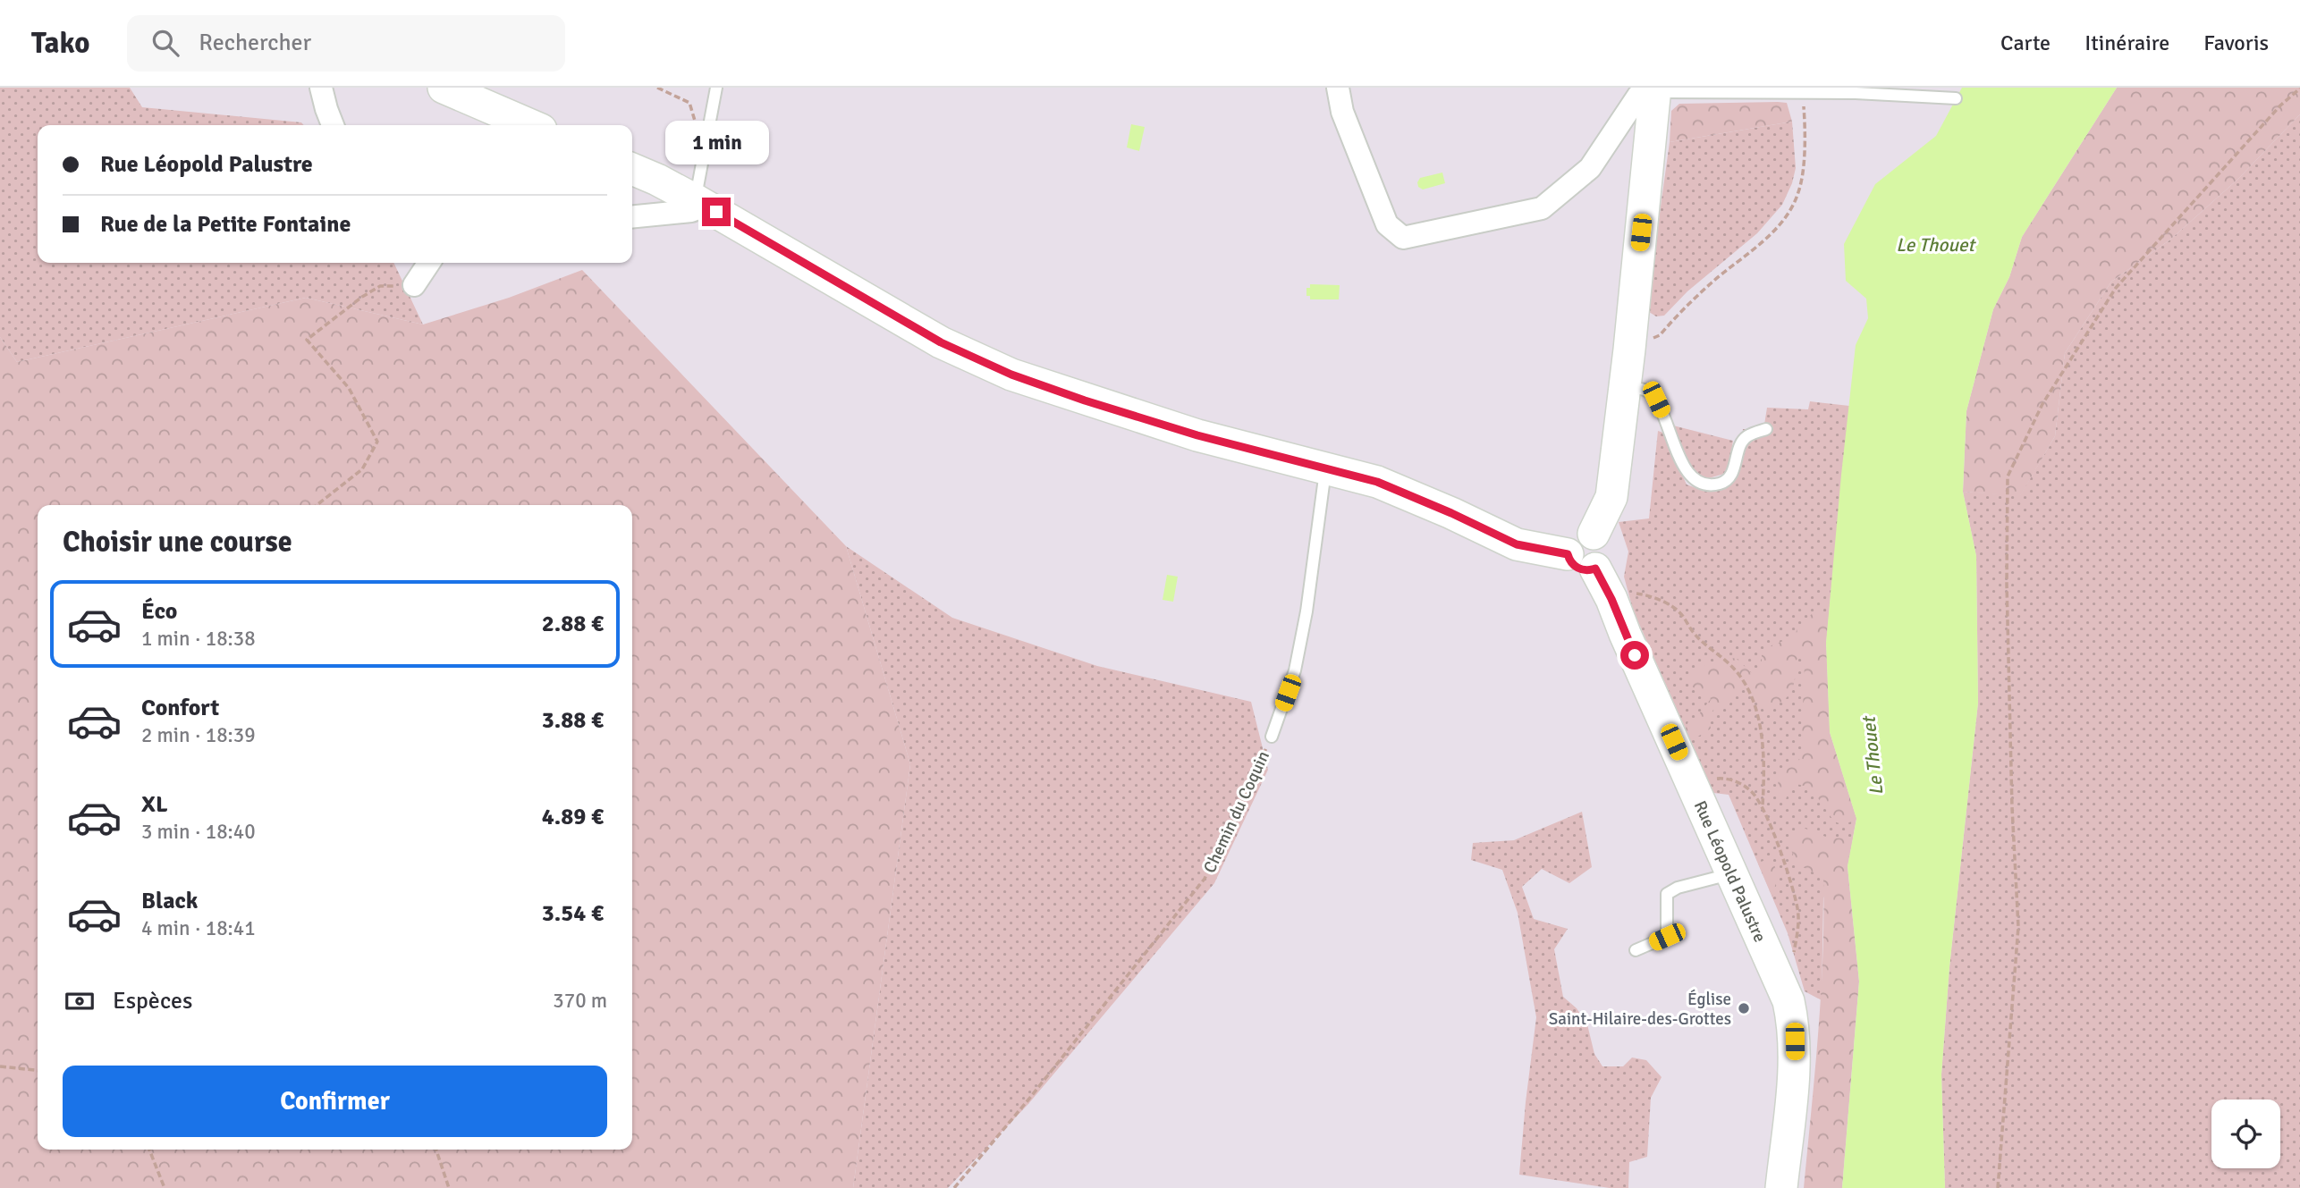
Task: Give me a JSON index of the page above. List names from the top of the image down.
{
  "streets": {
    "main road": ["Rue Léopold Palustre"],
    "lane": ["Chemin du Coquin"]
  },
  "water": ["Le Thouet"],
  "places": ["Église Saint-Hilaire-des-Grottes"],
  "page": {
    "header": "Tako",
    "search": "Rechercher",
    "nav": ["Carte", "Itinéraire", "Favoris"],
    "bubble": "1 min",
    "banner": ["Rue Léopold Palustre", "Rue de la Petite Fontaine"],
    "heading": "Choisir une course",
    "list": [
      {
        "name": "Éco",
        "note": "1 min · 18:38",
        "value": "2.88 €"
      },
      {
        "name": "Confort",
        "note": "2 min · 18:39",
        "value": "3.88 €"
      },
      {
        "name": "XL",
        "note": "3 min · 18:40",
        "value": "4.89 €"
      },
      {
        "name": "Black",
        "note": "4 min · 18:41",
        "value": "3.54 €"
      }
    ],
    "pay": ["Espèces", "370 m"],
    "buttons": "Confirmer"
  }
}
